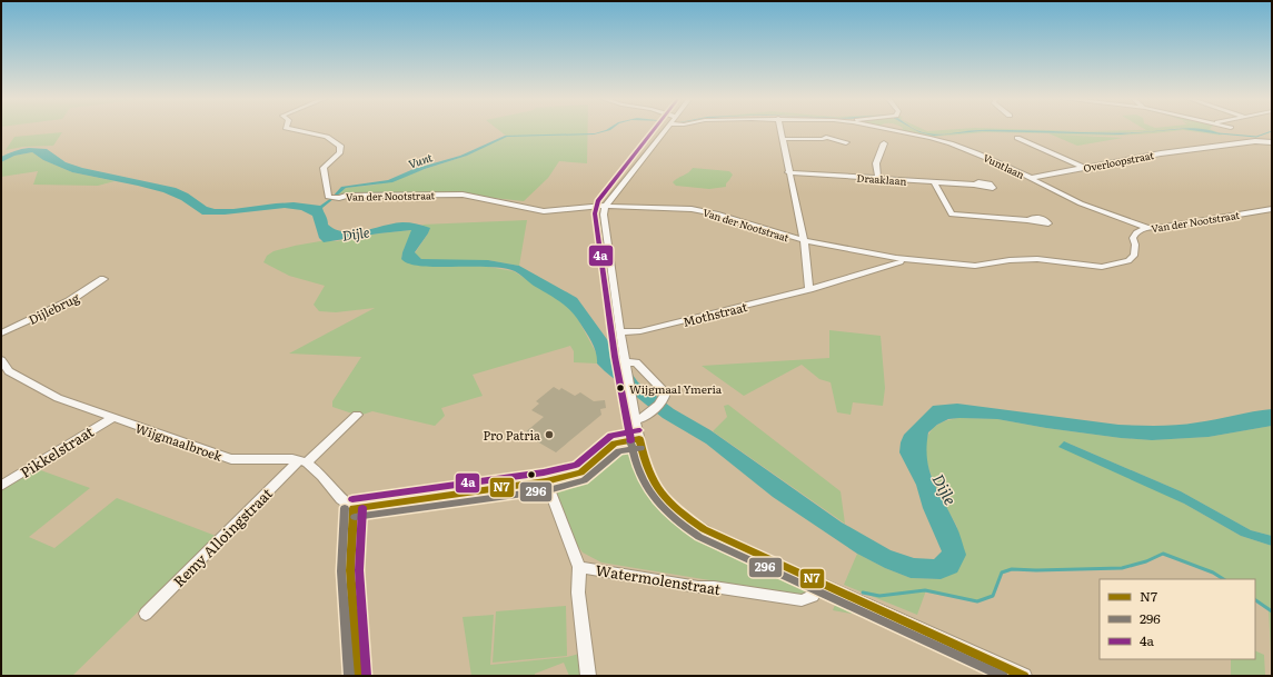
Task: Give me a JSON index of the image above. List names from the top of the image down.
{
  "streets": {
    "street": [
      "Overloopstraat",
      "Vuntlaan",
      "Draaklaan",
      "Van der Nootstraat",
      "Dijlebrug",
      "Mothstraat",
      "Wijgmaalbroek",
      "Pikkelstraat",
      "Remy Alloingstraat",
      "Watermolenstraat"
    ]
  },
  "crossings": [
    ["Overloopstraat", "Vuntlaan"],
    ["Vuntlaan", "Van der Nootstraat"],
    ["Wijgmaalbroek", "Pikkelstraat"],
    ["Wijgmaalbroek", "Remy Alloingstraat"]
  ],
  "water": ["Vunt", "Dijle"],
  "places": ["Wijgmaal Ymeria", "Pro Patria"],
  "lines": ["transit line 4a", "transit line N7", "transit line 296"],
  "legend": ["N7", "296", "4a"]
}
